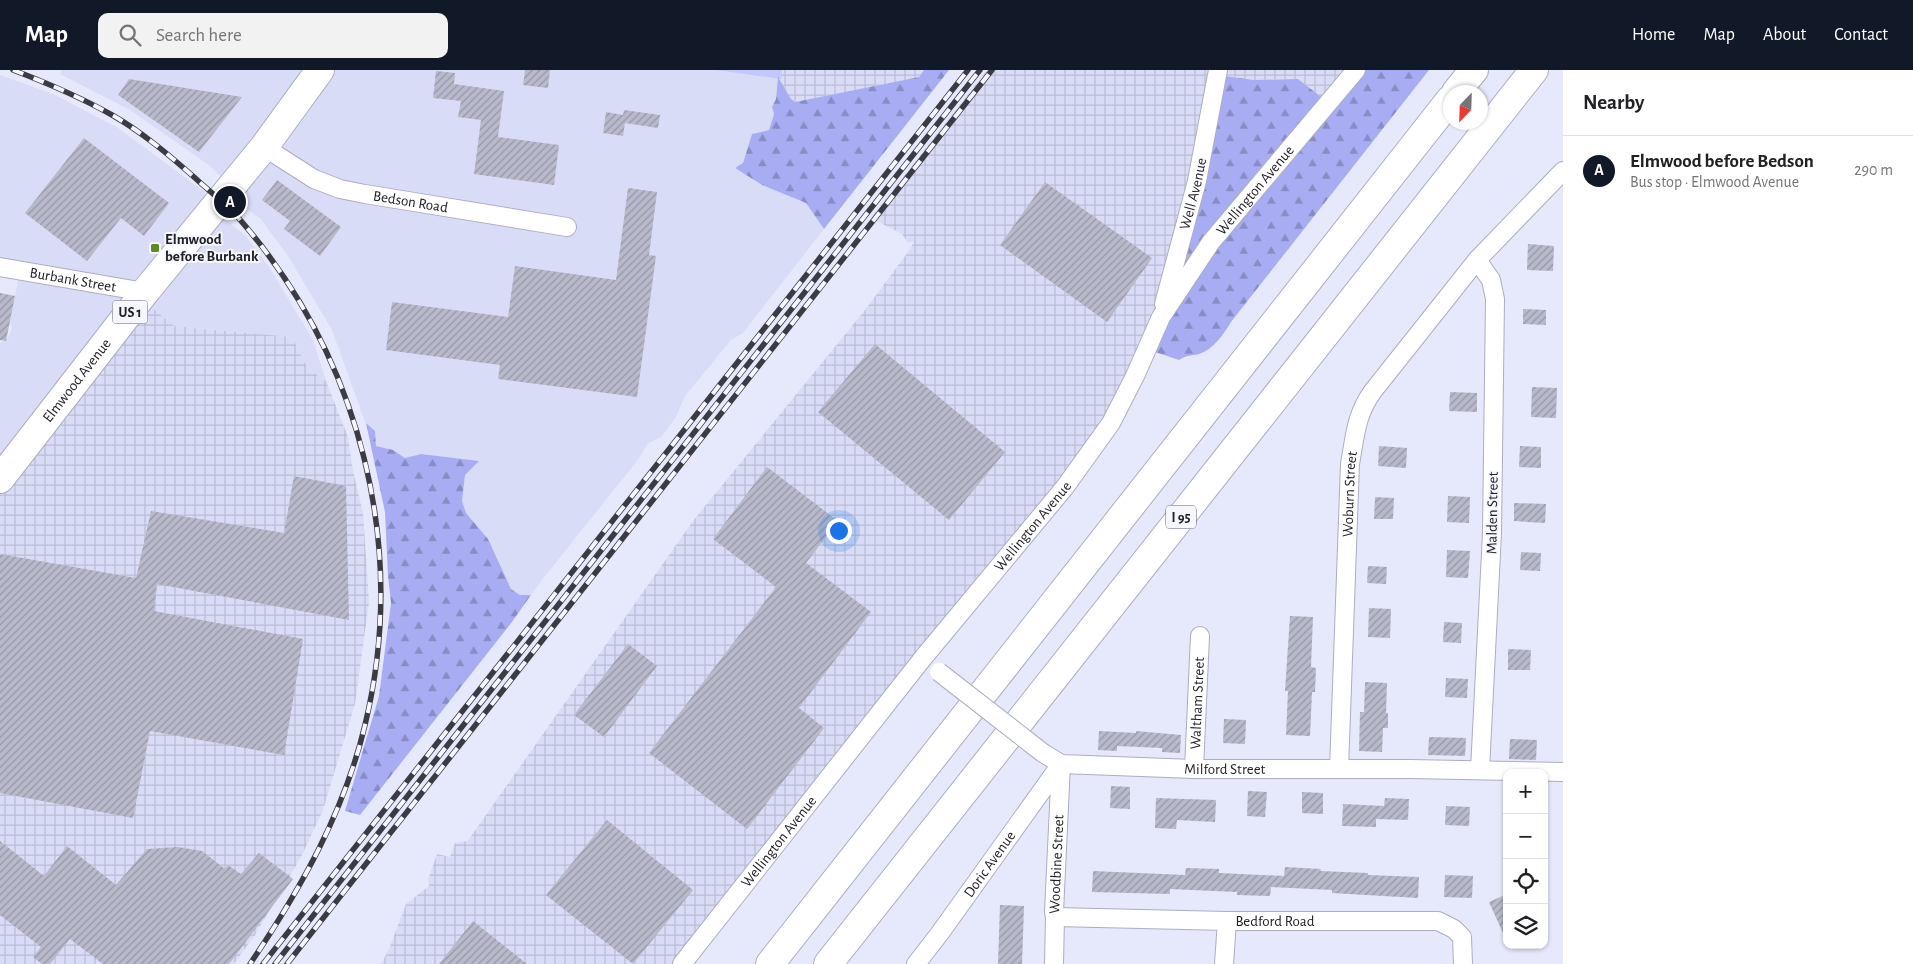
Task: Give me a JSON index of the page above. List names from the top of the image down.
{
  "streets": {
    "main road": ["US 1", "Elmwood Avenue", "I 95"],
    "street": [
      "Wellington Avenue",
      "Well Avenue",
      "Bedson Road",
      "Burbank Street",
      "Woburn Street",
      "Malden Street",
      "Waltham Street",
      "Milford Street",
      "Woodbine Street",
      "Doric Avenue",
      "Bedford Road"
    ]
  },
  "crossings": [
    ["Wellington Avenue", "Well Avenue"],
    ["Wellington Avenue", "Milford Street"],
    ["Bedson Road", "Elmwood Avenue"],
    ["Burbank Street", "Elmwood Avenue"],
    ["Woburn Street", "Malden Street"],
    ["Woburn Street", "Milford Street"],
    ["Malden Street", "Milford Street"],
    ["Waltham Street", "Milford Street"],
    ["Milford Street", "Woodbine Street"],
    ["Milford Street", "Doric Avenue"],
    ["Woodbine Street", "Doric Avenue"],
    ["Woodbine Street", "Bedford Road"]
  ],
  "places": {
    "transit": ["Elmwood before Burbank"]
  },
  "north": "bottom left",
  "page": {
    "header": "Map",
    "search": "Search here",
    "nav": [
      "Home",
      "Map",
      "About",
      "Contact"
    ],
    "heading": "Nearby",
    "list": [
      {
        "mark": "A",
        "name": "Elmwood before Bedson",
        "note": "Bus stop · Elmwood Avenue",
        "value": "290 m"
      }
    ],
    "pins": "A",
    "map_buttons": ["+", "−"]
  }
}
